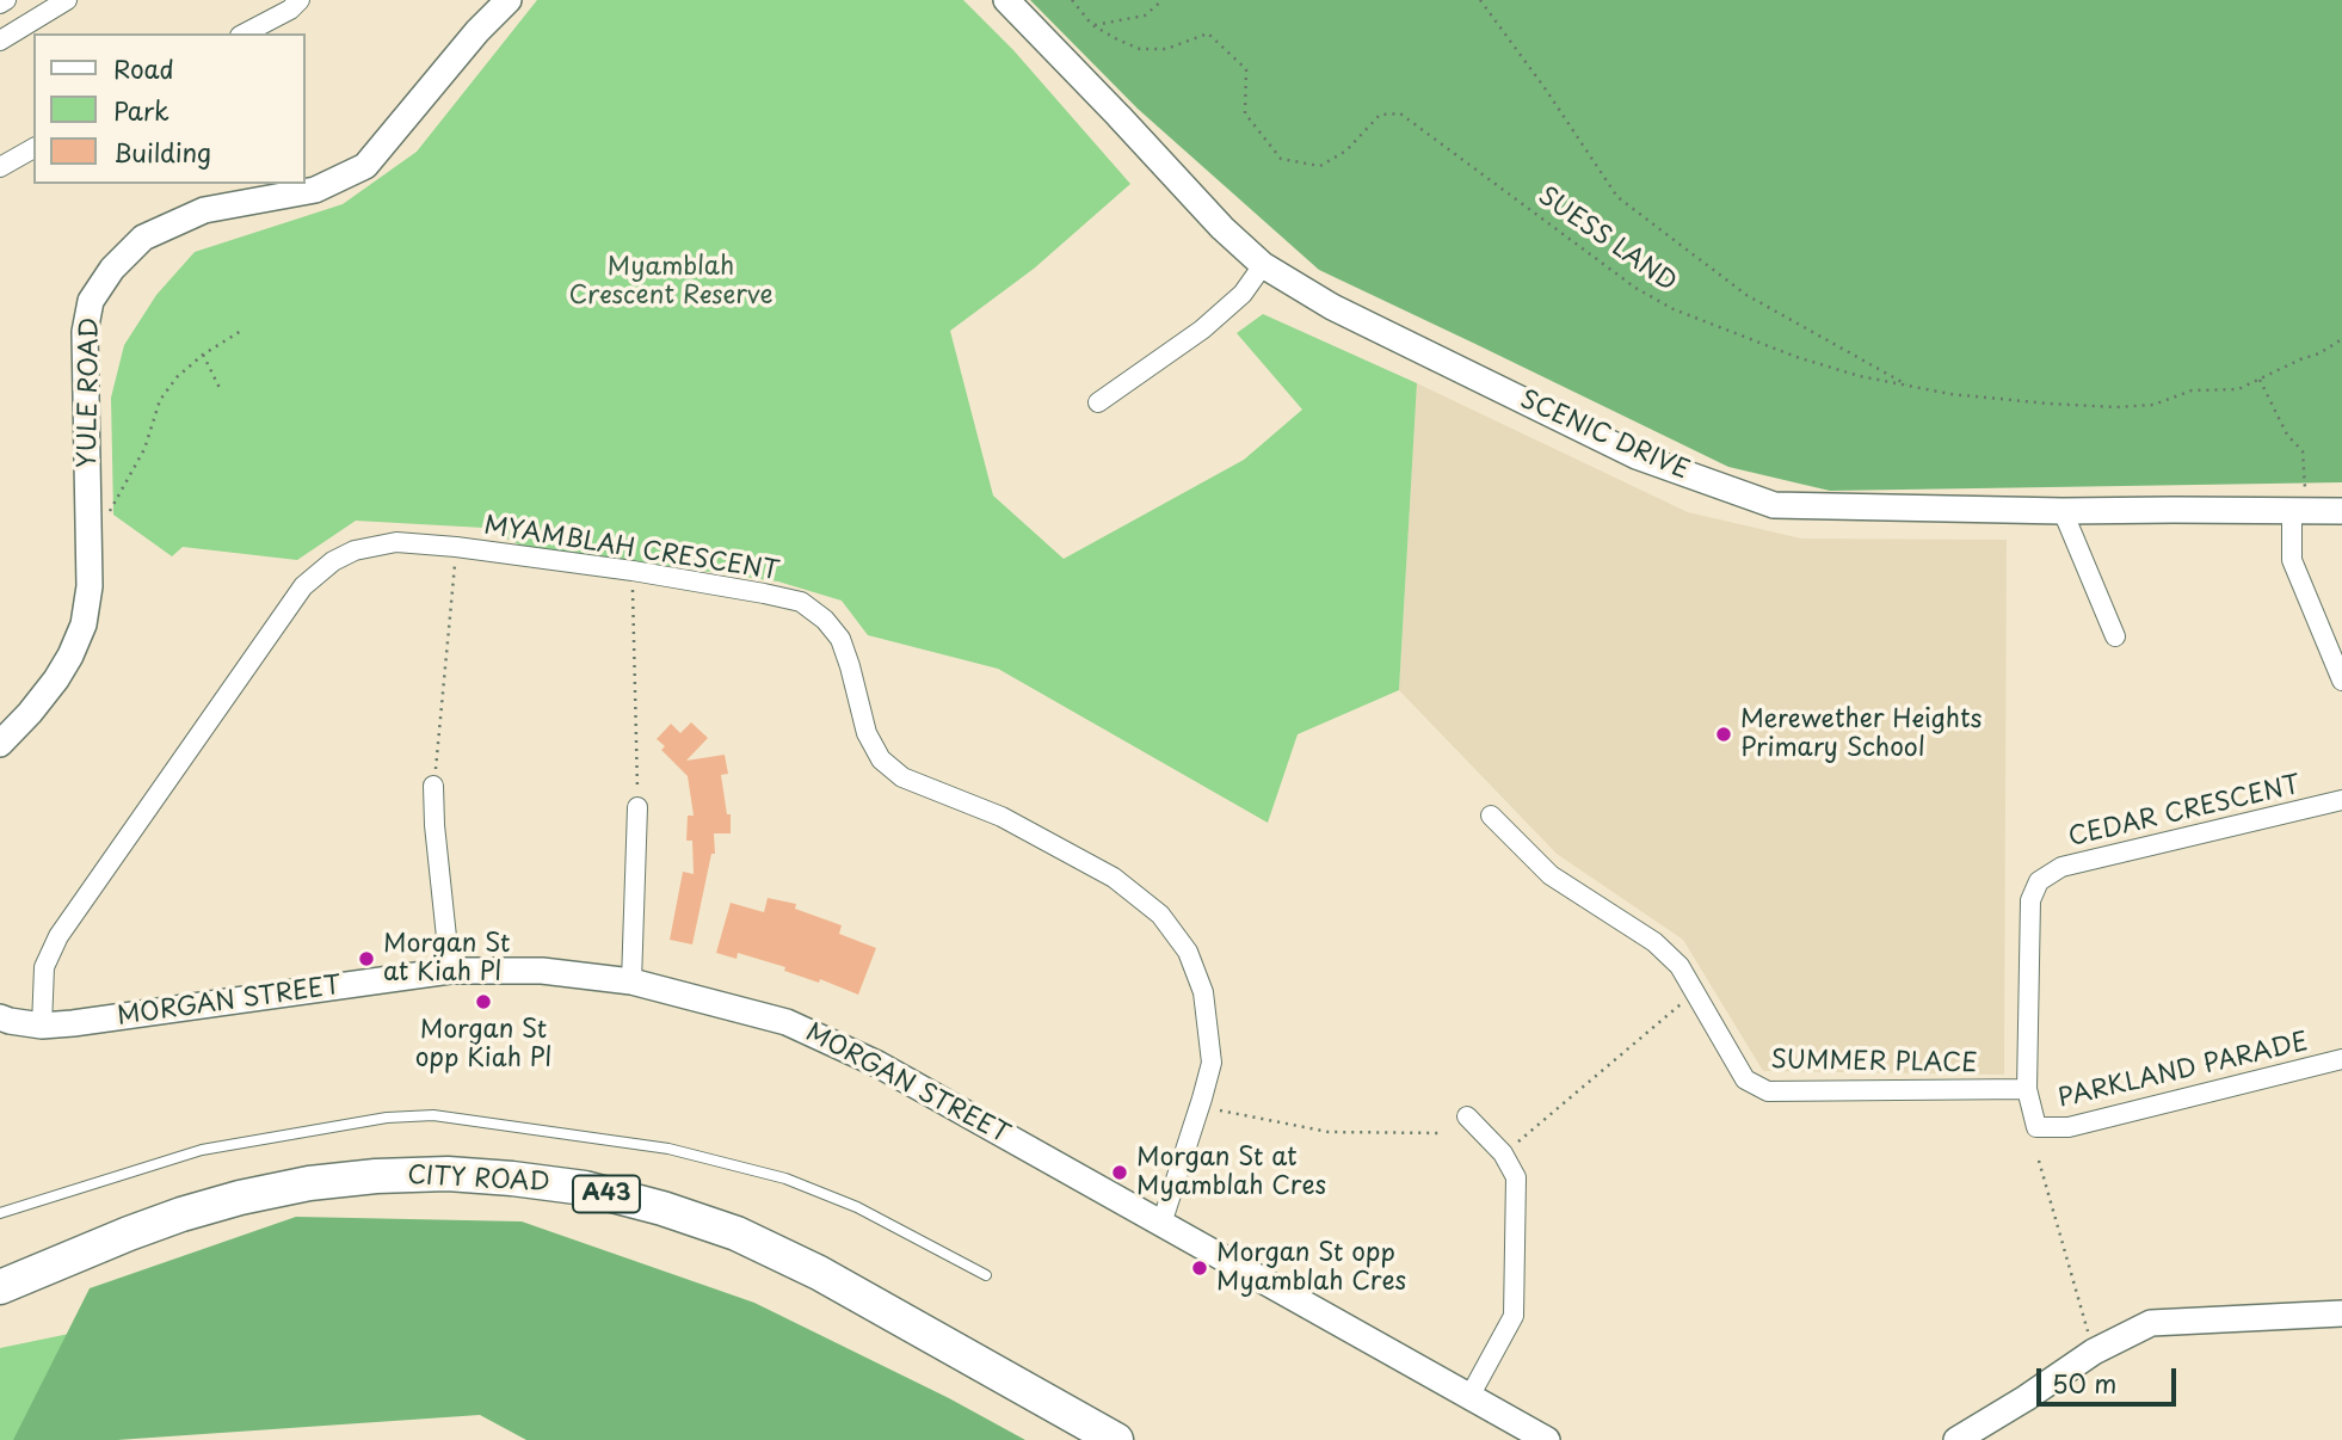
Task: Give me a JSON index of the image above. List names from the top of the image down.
{
  "streets": {
    "highway": ["CITY ROAD", "A43"],
    "street": [
      "YULE ROAD",
      "SCENIC DRIVE",
      "MYAMBLAH CRESCENT",
      "CEDAR CRESCENT",
      "MORGAN STREET",
      "SUMMER PLACE",
      "PARKLAND PARADE"
    ],
    "path": ["SUESS LAND"]
  },
  "crossings": [
    ["MYAMBLAH CRESCENT", "MORGAN STREET"],
    ["CEDAR CRESCENT", "SUMMER PLACE"],
    ["CEDAR CRESCENT", "PARKLAND PARADE"]
  ],
  "parks": ["Myamblah Crescent Reserve"],
  "places": [
    "Merewether Heights Primary School",
    "Morgan St at Kiah Pl",
    "Morgan St opp Kiah Pl",
    "Morgan St at Myamblah Cres",
    "Morgan St opp Myamblah Cres"
  ],
  "legend": ["Road", "Park", "Building"],
  "scale_bar": "50 m"
}
